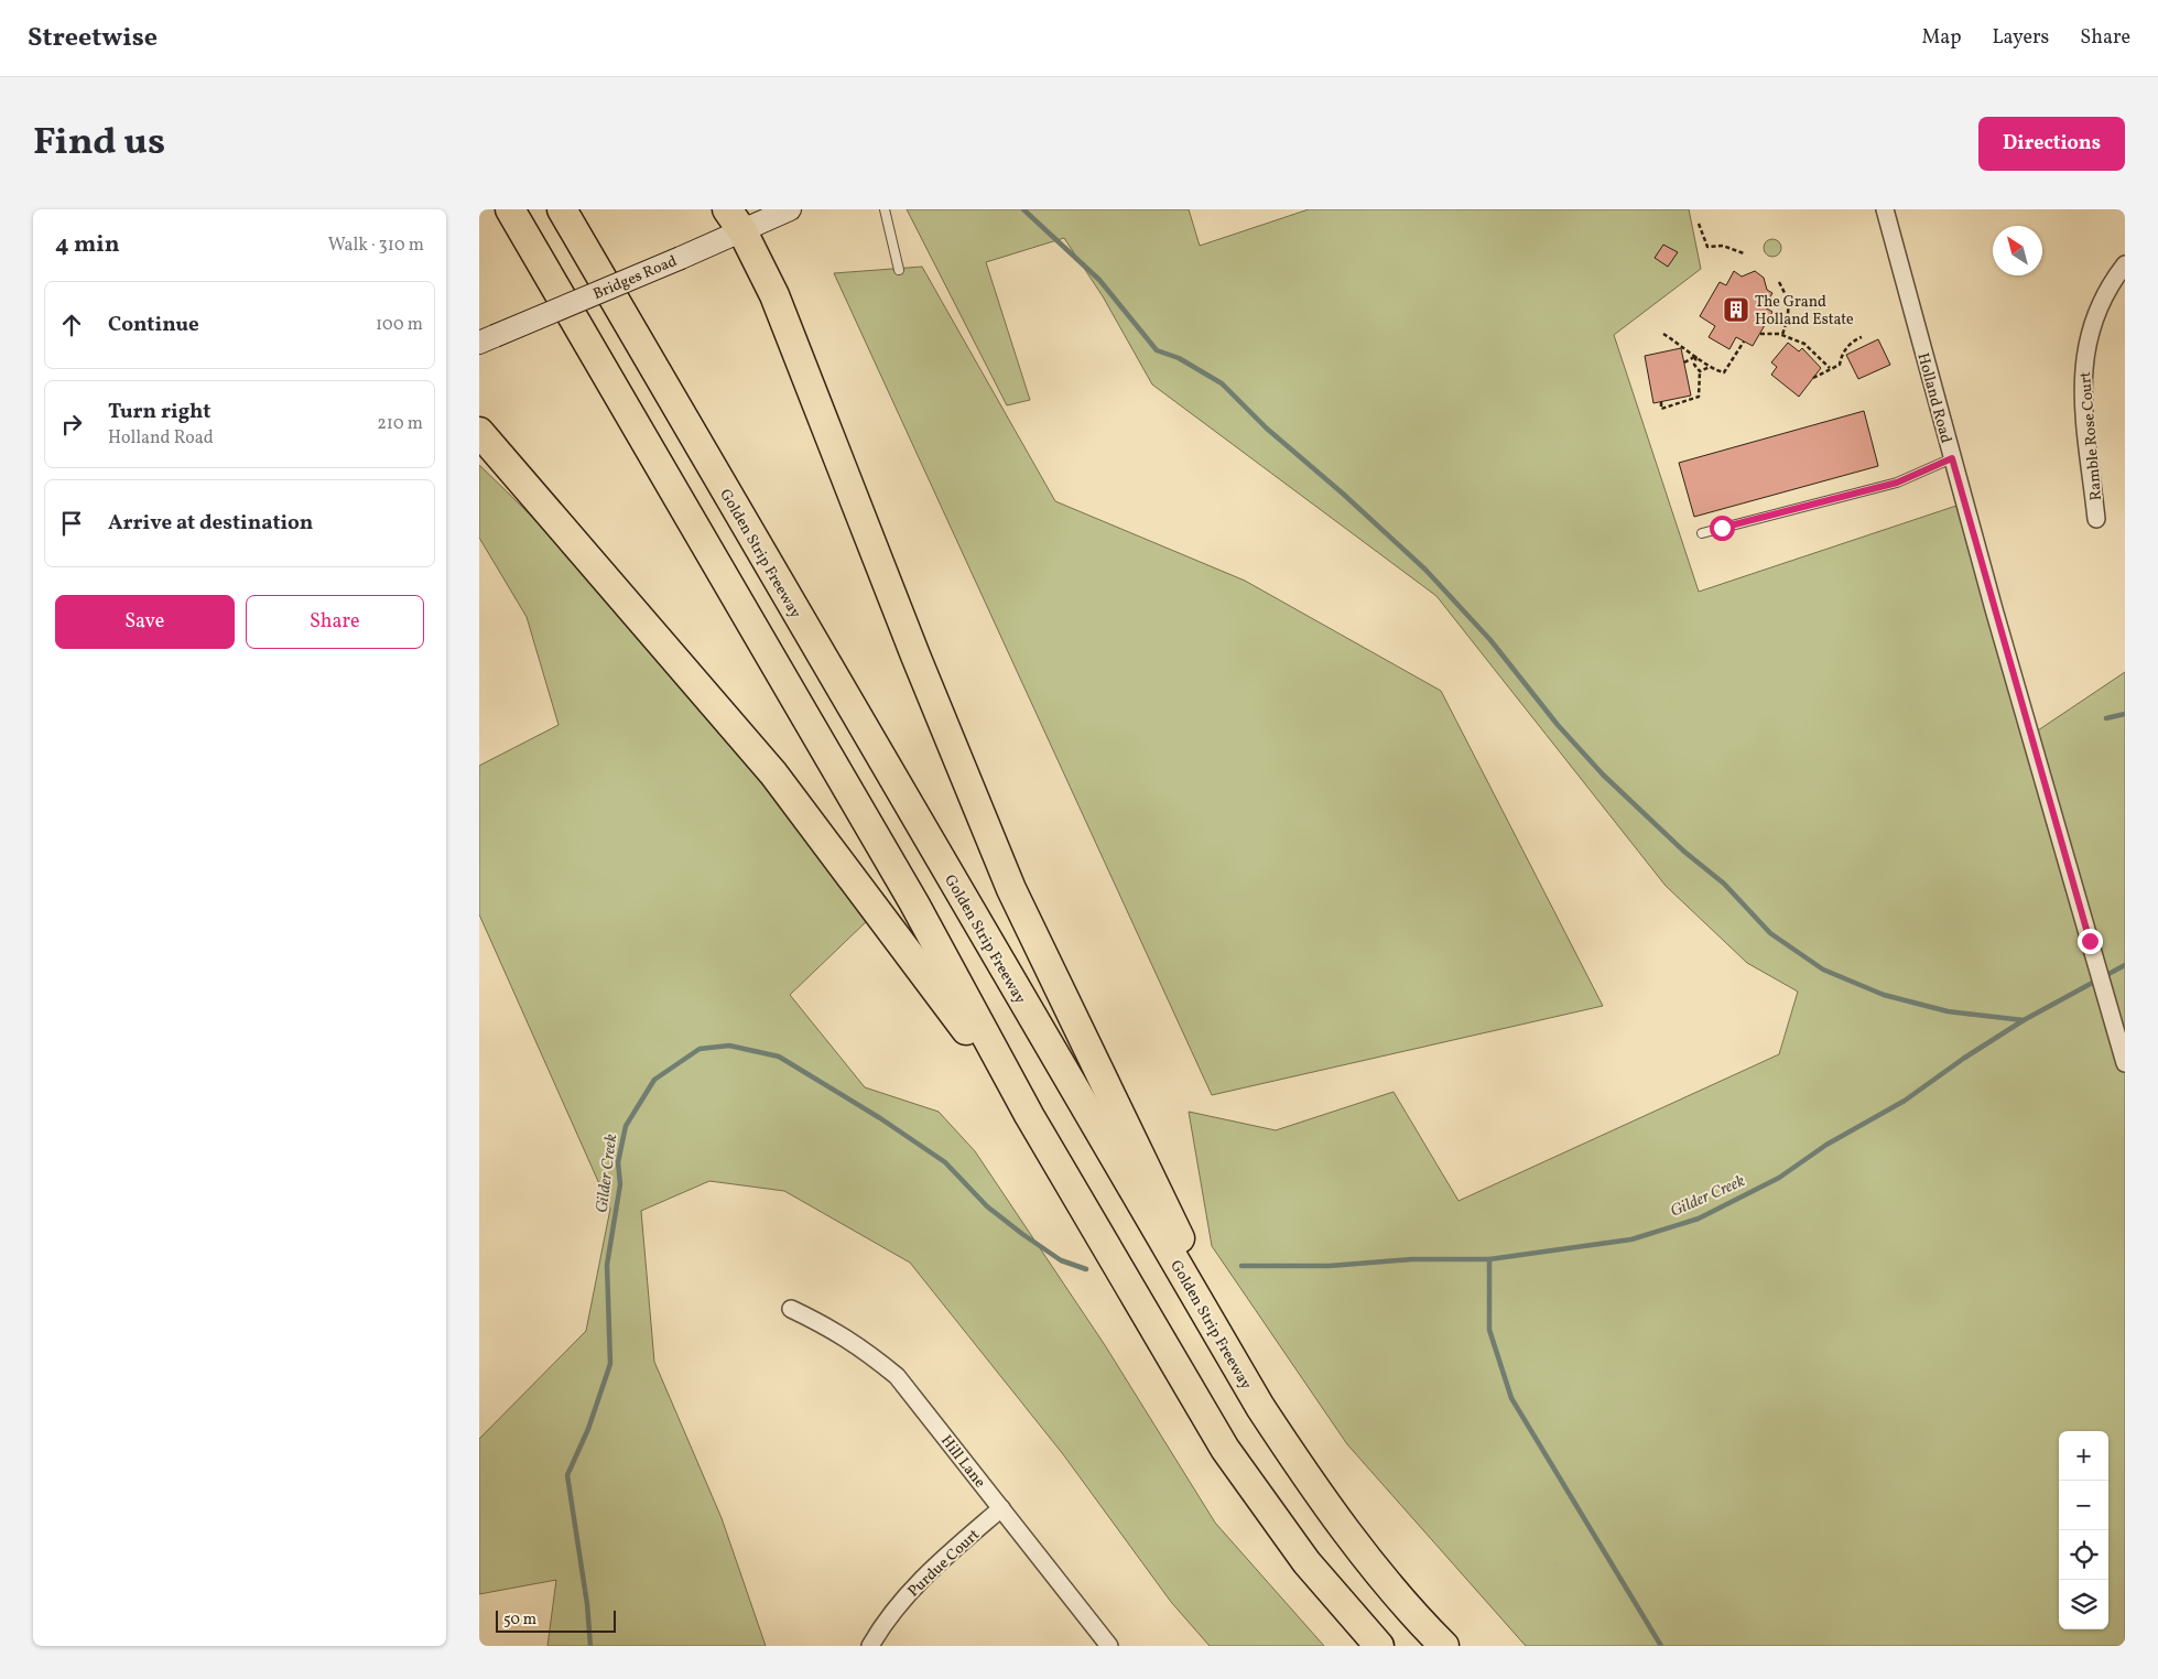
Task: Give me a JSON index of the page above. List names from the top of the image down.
{
  "streets": {
    "highway": ["Golden Strip Freeway"],
    "main road": ["Bridges Road"],
    "street": [
      "Holland Road",
      "Ramble Rose Court",
      "Hill Lane",
      "Purdue Court"
    ]
  },
  "crossings": [
    ["Hill Lane", "Purdue Court"]
  ],
  "water": ["Gilder Creek"],
  "places": {
    "building": ["The Grand Holland Estate"]
  },
  "scale_bar": "50 m",
  "north": "top left",
  "page": {
    "header": "Streetwise",
    "nav": ["Map", "Layers", "Share"],
    "title": "Find us",
    "buttons": [
      "Directions",
      ["Save", "Share"]
    ],
    "heading": ["4 min", "Walk · 310 m"],
    "list": [
      ["Continue", "100 m"],
      ["Turn right", "Holland Road", "210 m"],
      "Arrive at destination"
    ],
    "map_buttons": ["+", "−"],
    "scale": "50 m"
  }
}
